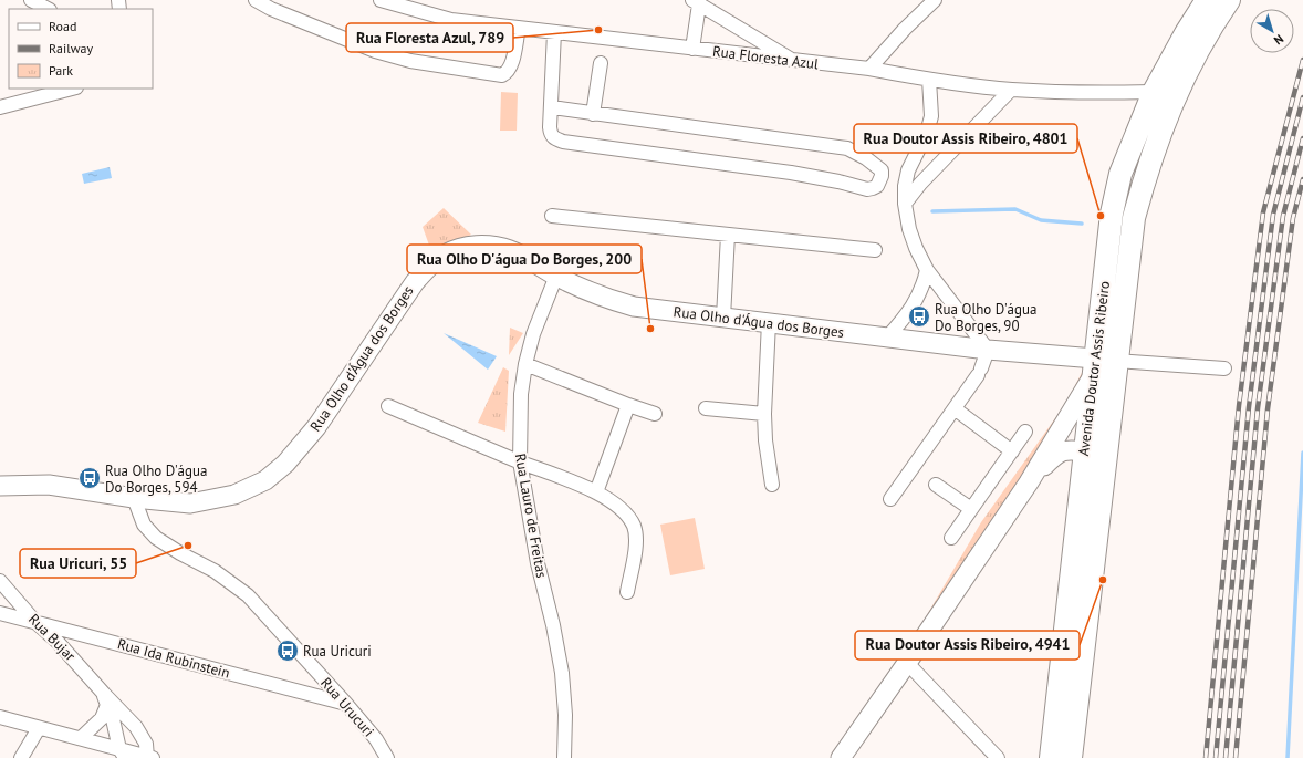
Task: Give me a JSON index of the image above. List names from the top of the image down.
{
  "streets": {
    "main road": ["Rua Olho d'Água dos Borges", "Avenida Doutor Assis Ribeiro"],
    "street": [
      "Rua Floresta Azul",
      "Rua Lauro de Freitas",
      "Rua Bujar",
      "Rua Ida Rubinstein",
      "Rua Urucuri"
    ]
  },
  "crossings": [
    ["Rua Floresta Azul", "Avenida Doutor Assis Ribeiro"],
    ["Rua Olho d'Água dos Borges", "Avenida Doutor Assis Ribeiro"],
    ["Rua Olho d'Água dos Borges", "Rua Lauro de Freitas"],
    ["Rua Olho d'Água dos Borges", "Rua Urucuri"],
    ["Rua Bujar", "Rua Ida Rubinstein"],
    ["Rua Ida Rubinstein", "Rua Urucuri"]
  ],
  "places": {
    "other": [
      "Rua Floresta Azul, 789",
      "Rua Doutor Assis Ribeiro, 4801",
      "Rua Olho D'água Do Borges, 200",
      "Rua Uricuri, 55",
      "Rua Doutor Assis Ribeiro, 4941"
    ],
    "bus stop": ["Rua Olho D'água Do Borges, 90", "Rua Olho D'água Do Borges, 594", "Rua Uricuri"]
  },
  "legend": ["Road", "Railway", "Park"],
  "north": "bottom right"
}
